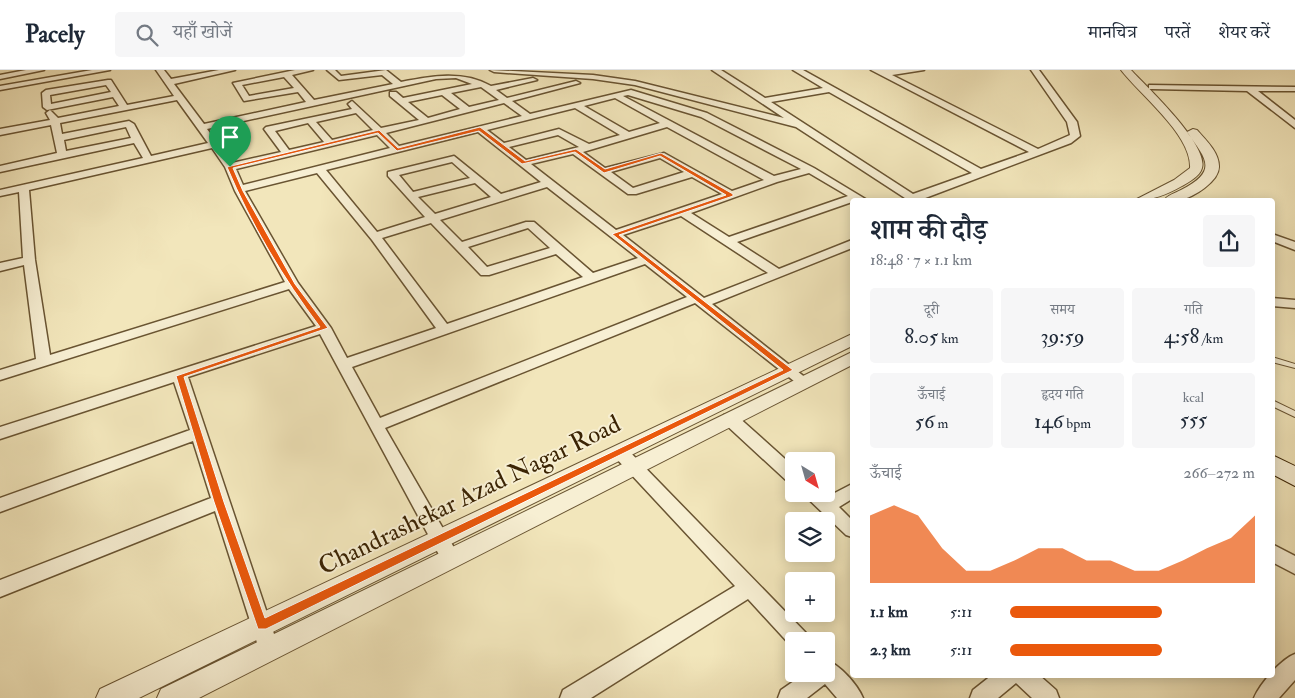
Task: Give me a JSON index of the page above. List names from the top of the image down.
{
  "streets": {
    "street": ["Chandrashekar Azad Nagar Road"]
  },
  "north": "bottom right",
  "page": {
    "header": "Pacely",
    "search": "यहाँ खोजें",
    "nav": ["मानचित्र", "परतें", "शेयर करें"],
    "heading": ["शाम की दौड़", "18:48 · 7 × 1.1 km"],
    "stats": [
      ["दूरी", "8.05 km"],
      ["समय", "39:59"],
      ["गति", "4:58 /km"],
      ["ऊँचाई", "56 m"],
      ["हृदय गति", "146 bpm"],
      ["kcal", "555"]
    ],
    "map_buttons": ["+", "−"],
    "chart": ["ऊँचाई", "266–272 m"],
    "list": [
      {
        "name": "1.1 km",
        "note": "5:11"
      },
      {
        "name": "2.3 km",
        "note": "5:11"
      }
    ]
  }
}
